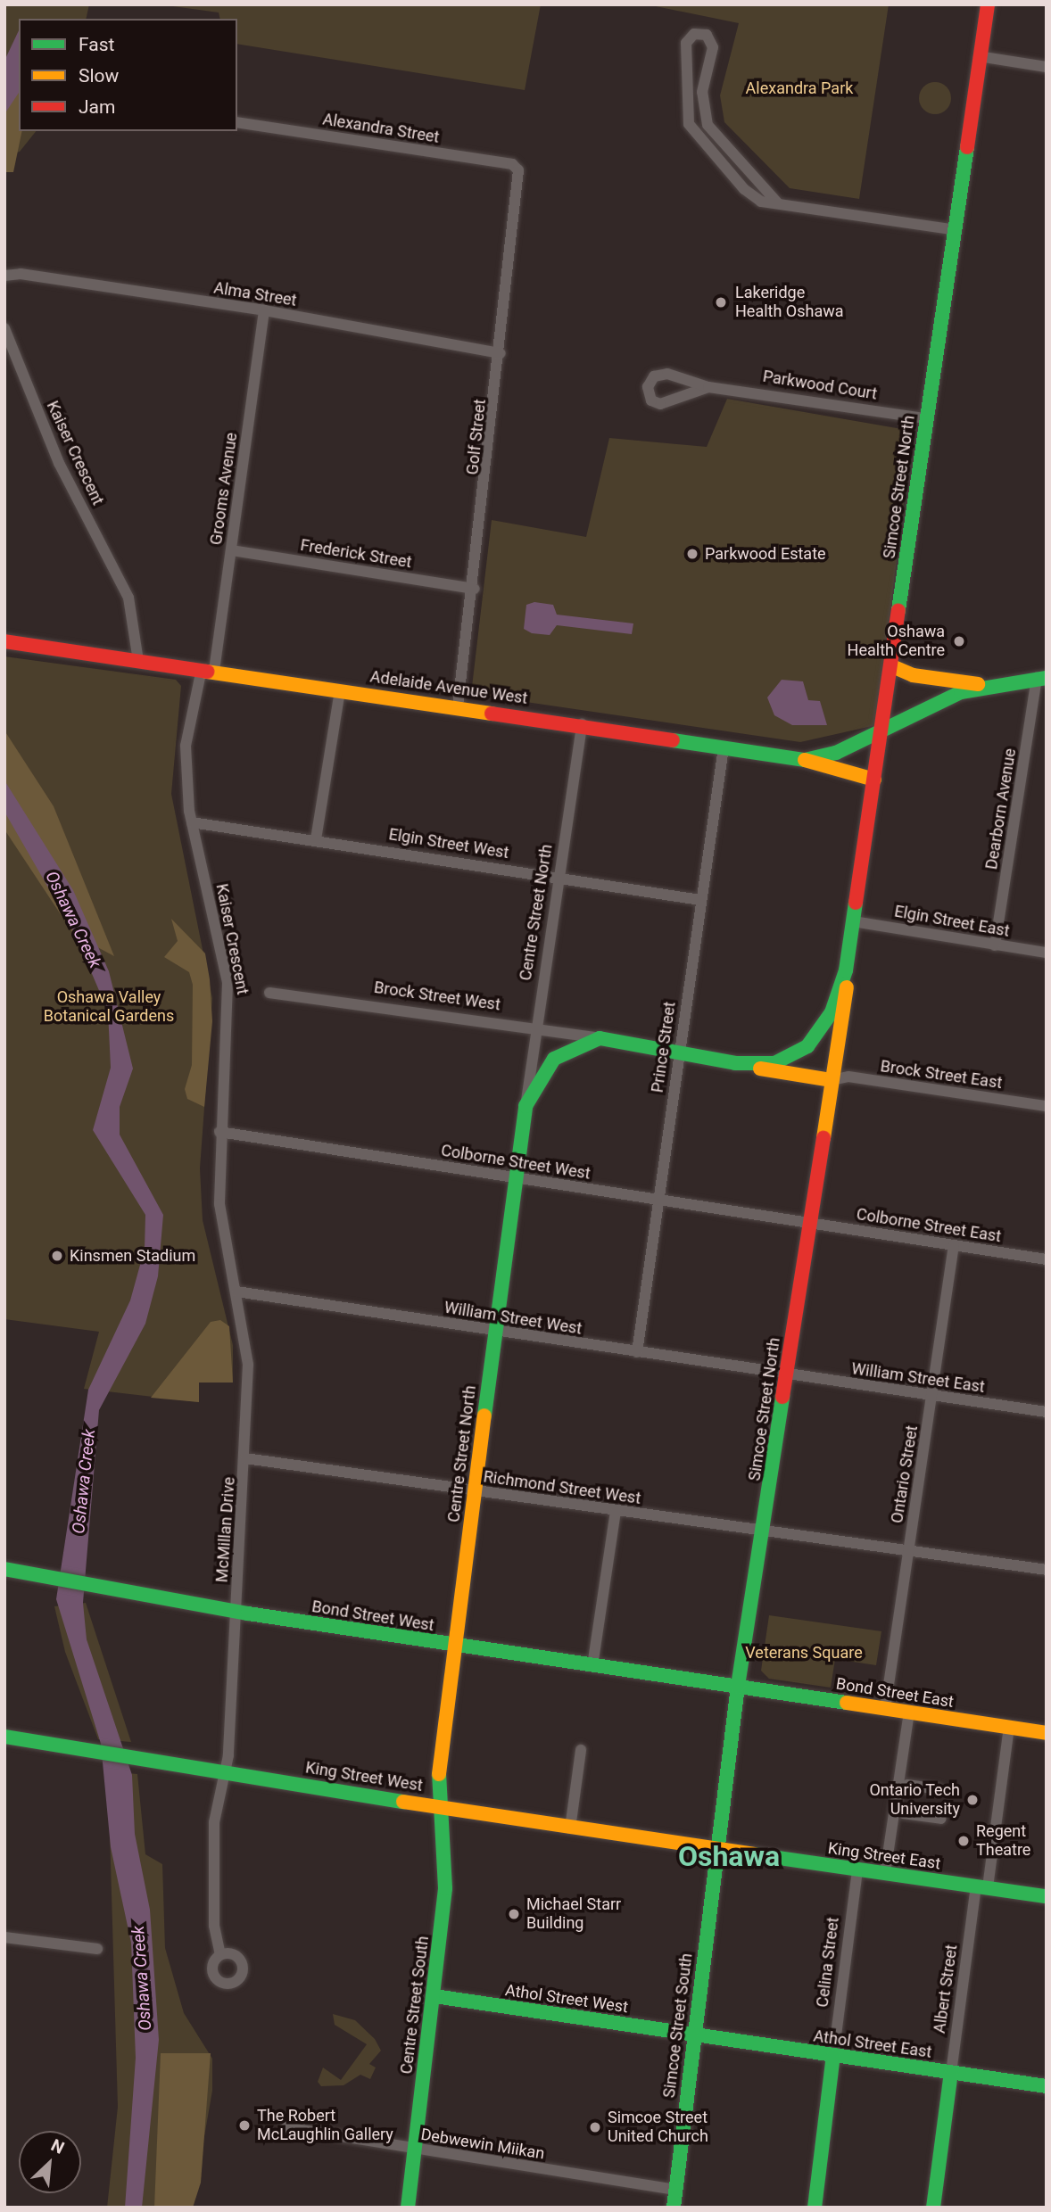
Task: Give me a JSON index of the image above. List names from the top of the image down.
{
  "streets": {
    "main road": [
      "Simcoe Street North",
      "Adelaide Avenue West",
      "Centre Street North",
      "Brock Street West",
      "Bond Street West",
      "Bond Street East",
      "King Street West",
      "King Street East",
      "Celina Street",
      "Albert Street",
      "Athol Street West",
      "Centre Street South",
      "Simcoe Street South",
      "Athol Street East"
    ],
    "street": [
      "Alexandra Street",
      "Alma Street",
      "Parkwood Court",
      "Golf Street",
      "Kaiser Crescent",
      "Grooms Avenue",
      "Frederick Street",
      "Dearborn Avenue",
      "Elgin Street West",
      "Elgin Street East",
      "Prince Street",
      "Brock Street East",
      "Colborne Street West",
      "Colborne Street East",
      "William Street West",
      "William Street East",
      "Ontario Street",
      "Richmond Street West",
      "McMillan Drive",
      "Debwewin Miikan"
    ]
  },
  "crossings": [
    ["Alexandra Street", "Golf Street"],
    ["Alma Street", "Golf Street"],
    ["Alma Street", "Grooms Avenue"],
    ["Parkwood Court", "Simcoe Street North"],
    ["Golf Street", "Frederick Street"],
    ["Golf Street", "Adelaide Avenue West"],
    ["Kaiser Crescent", "Grooms Avenue"],
    ["Kaiser Crescent", "Adelaide Avenue West"],
    ["Kaiser Crescent", "Elgin Street West"],
    ["Kaiser Crescent", "Colborne Street West"],
    ["Kaiser Crescent", "William Street West"],
    ["Kaiser Crescent", "McMillan Drive"],
    ["Simcoe Street North", "Adelaide Avenue West"],
    ["Simcoe Street North", "Elgin Street East"],
    ["Simcoe Street North", "Brock Street West"],
    ["Simcoe Street North", "Brock Street East"],
    ["Simcoe Street North", "Colborne Street West"],
    ["Simcoe Street North", "Colborne Street East"],
    ["Simcoe Street North", "William Street West"],
    ["Simcoe Street North", "William Street East"],
    ["Simcoe Street North", "Richmond Street West"],
    ["Simcoe Street North", "Bond Street West"],
    ["Simcoe Street North", "Bond Street East"],
    ["Simcoe Street North", "King Street West"],
    ["Simcoe Street North", "King Street East"],
    ["Simcoe Street North", "Simcoe Street South"],
    ["Grooms Avenue", "Frederick Street"],
    ["Grooms Avenue", "Adelaide Avenue West"],
    ["Adelaide Avenue West", "Centre Street North"],
    ["Adelaide Avenue West", "Prince Street"],
    ["Dearborn Avenue", "Elgin Street East"],
    ["Elgin Street West", "Centre Street North"],
    ["Elgin Street West", "Prince Street"],
    ["Centre Street North", "Brock Street West"],
    ["Centre Street North", "Colborne Street West"],
    ["Centre Street North", "William Street West"],
    ["Centre Street North", "Richmond Street West"],
    ["Centre Street North", "Bond Street West"],
    ["Centre Street North", "King Street West"],
    ["Centre Street North", "Centre Street South"],
    ["Brock Street West", "Prince Street"],
    ["Prince Street", "Colborne Street West"],
    ["Prince Street", "William Street West"],
    ["Colborne Street West", "Colborne Street East"],
    ["Colborne Street East", "Ontario Street"],
    ["William Street West", "William Street East"],
    ["William Street West", "McMillan Drive"],
    ["William Street East", "Ontario Street"],
    ["Ontario Street", "Richmond Street West"],
    ["Ontario Street", "Bond Street East"],
    ["Richmond Street West", "McMillan Drive"],
    ["McMillan Drive", "Bond Street West"],
    ["McMillan Drive", "King Street West"],
    ["Bond Street West", "Bond Street East"],
    ["Bond Street East", "Albert Street"],
    ["King Street West", "King Street East"],
    ["King Street West", "Centre Street South"],
    ["King Street West", "Simcoe Street South"],
    ["King Street East", "Celina Street"],
    ["King Street East", "Albert Street"],
    ["King Street East", "Simcoe Street South"],
    ["Celina Street", "Athol Street East"],
    ["Albert Street", "Athol Street East"],
    ["Athol Street West", "Centre Street South"],
    ["Athol Street West", "Simcoe Street South"],
    ["Athol Street West", "Athol Street East"],
    ["Centre Street South", "Debwewin Miikan"],
    ["Simcoe Street South", "Athol Street East"],
    ["Simcoe Street South", "Debwewin Miikan"]
  ],
  "districts": ["Oshawa"],
  "water": ["Oshawa Creek"],
  "parks": ["Alexandra Park", "Oshawa Valley Botanical Gardens", "Veterans Square"],
  "places": [
    "Lakeridge Health Oshawa",
    "Parkwood Estate",
    "Oshawa Health Centre",
    "Kinsmen Stadium",
    "Ontario Tech University",
    "Regent Theatre",
    "Michael Starr Building",
    "The Robert McLaughlin Gallery",
    "Simcoe Street United Church"
  ],
  "legend": ["Fast", "Slow", "Jam"],
  "north": "top right"
}
